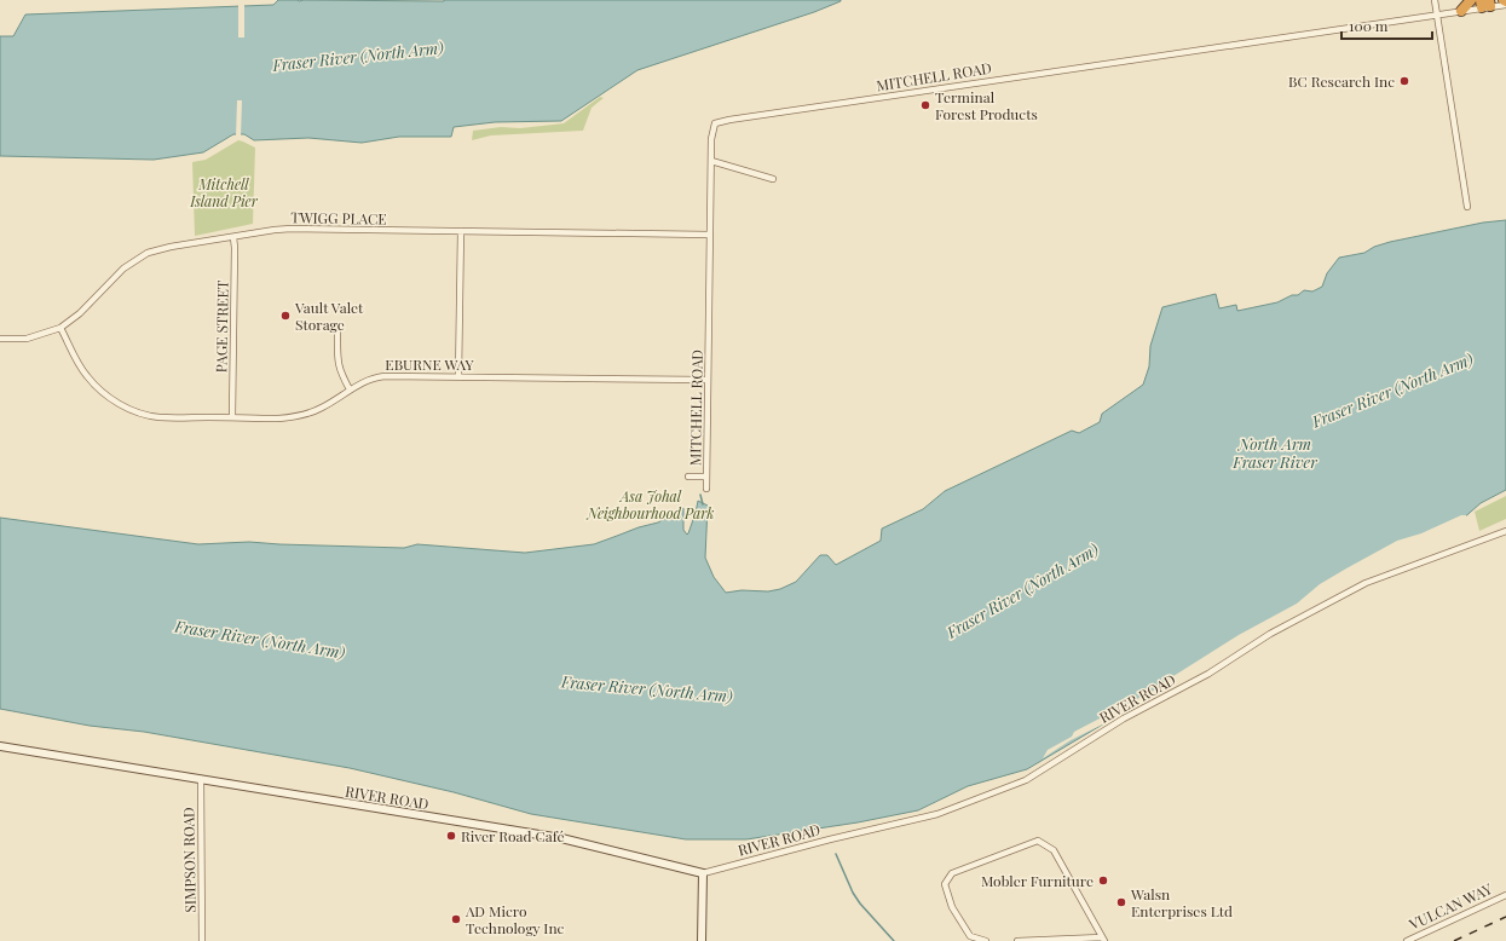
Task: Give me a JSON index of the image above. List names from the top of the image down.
{
  "streets": {
    "street": [
      "MITCHELL ROAD",
      "TWIGG PLACE",
      "PAGE STREET",
      "EBURNE WAY",
      "RIVER ROAD",
      "SIMPSON ROAD",
      "VULCAN WAY"
    ]
  },
  "crossings": [
    ["MITCHELL ROAD", "TWIGG PLACE"],
    ["MITCHELL ROAD", "EBURNE WAY"],
    ["TWIGG PLACE", "PAGE STREET"],
    ["TWIGG PLACE", "EBURNE WAY"],
    ["PAGE STREET", "EBURNE WAY"],
    ["RIVER ROAD", "SIMPSON ROAD"]
  ],
  "water": ["Fraser River (North Arm)", "North Arm Fraser River"],
  "parks": ["Mitchell Island Pier", "Asa Johal Neighbourhood Park"],
  "places": [
    "BC Research Inc",
    "Terminal Forest Products",
    "Vault Valet Storage",
    "River Road Café",
    "Mobler Furniture",
    "Walsn Enterprises Ltd",
    "AD Micro Technology Inc"
  ],
  "scale_bar": "100 m"
}
